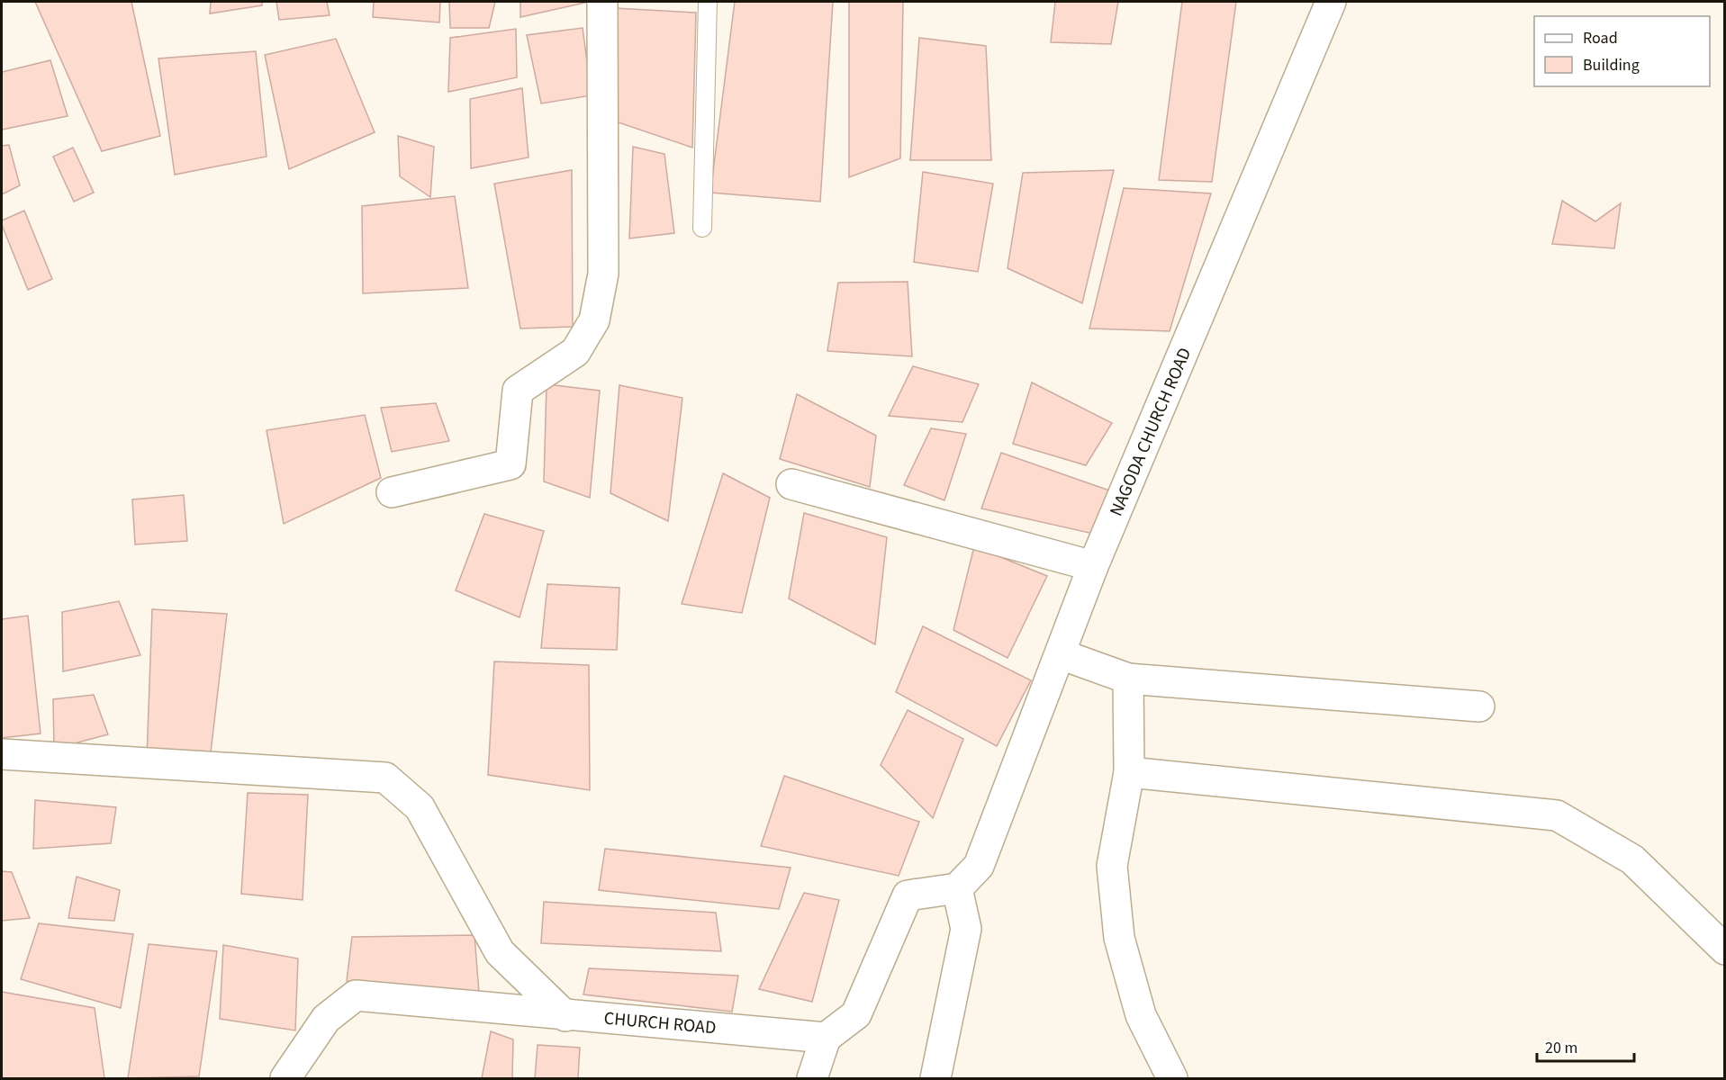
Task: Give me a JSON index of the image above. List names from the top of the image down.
{
  "streets": {
    "street": ["NAGODA CHURCH ROAD", "CHURCH ROAD"]
  },
  "legend": ["Road", "Building"],
  "scale_bar": "20 m"
}
